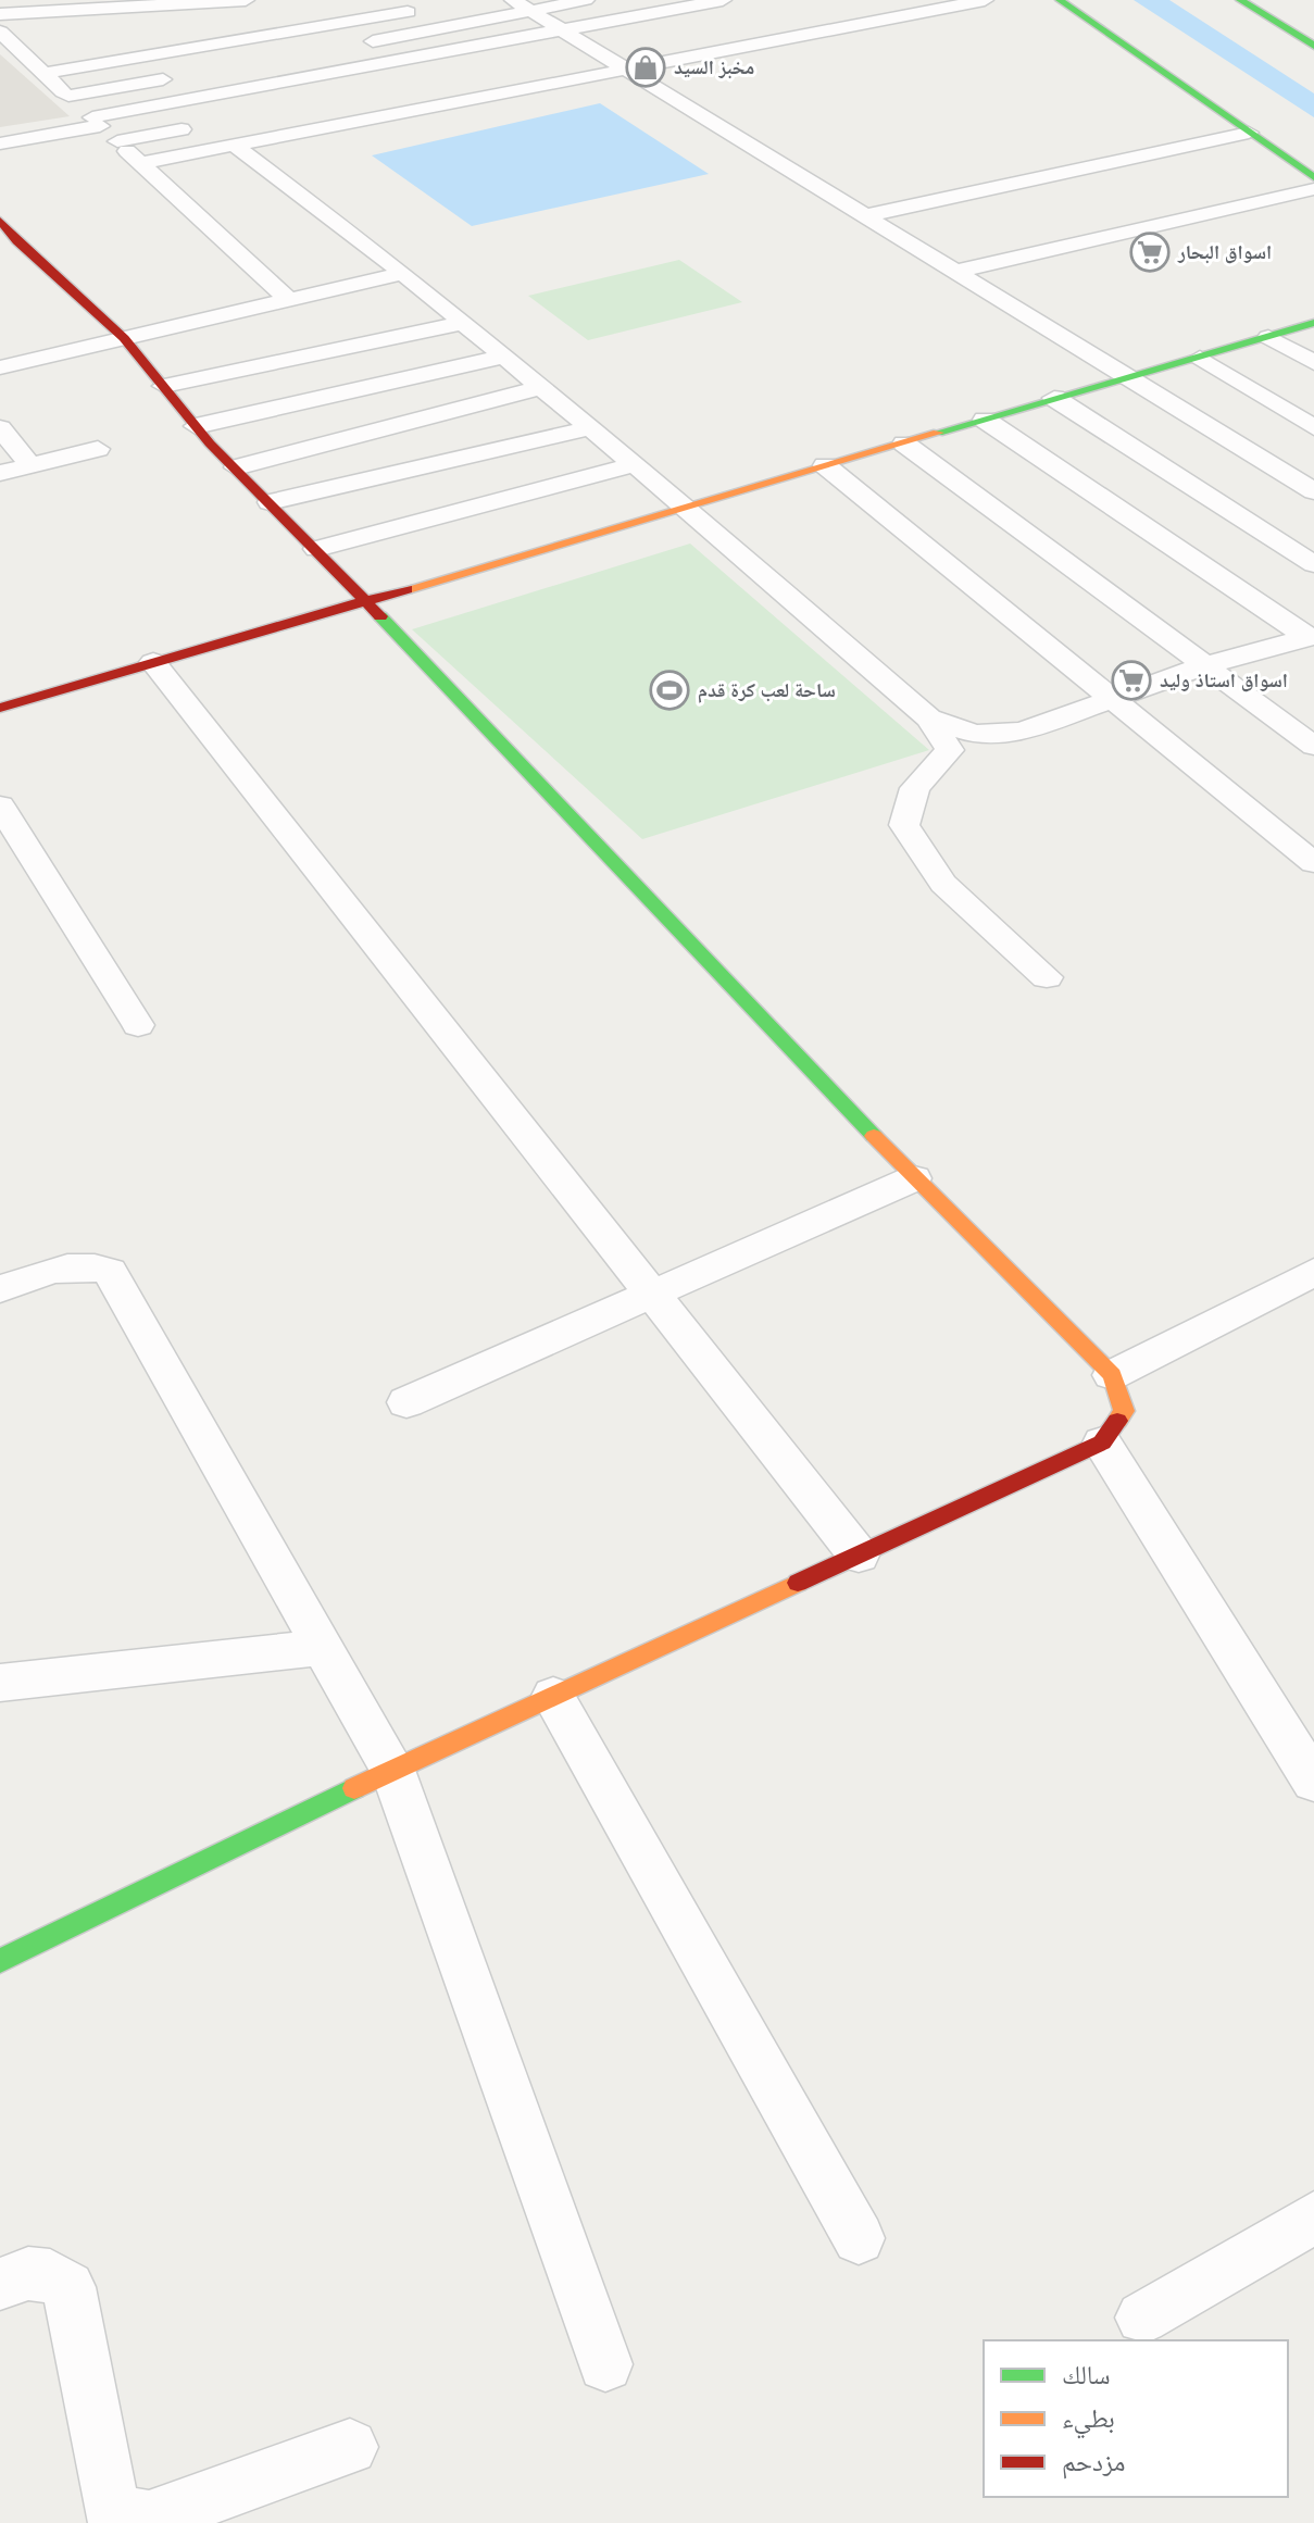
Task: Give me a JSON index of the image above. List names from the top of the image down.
{
  "places": {
    "shop": ["مخبز السيد"],
    "supermarket": ["اسواق البحار", "اسواق استاذ وليد"],
    "sports": ["ساحة لعب كرة قدم"]
  },
  "legend": ["سالك", "بطيء", "مزدحم"]
}
